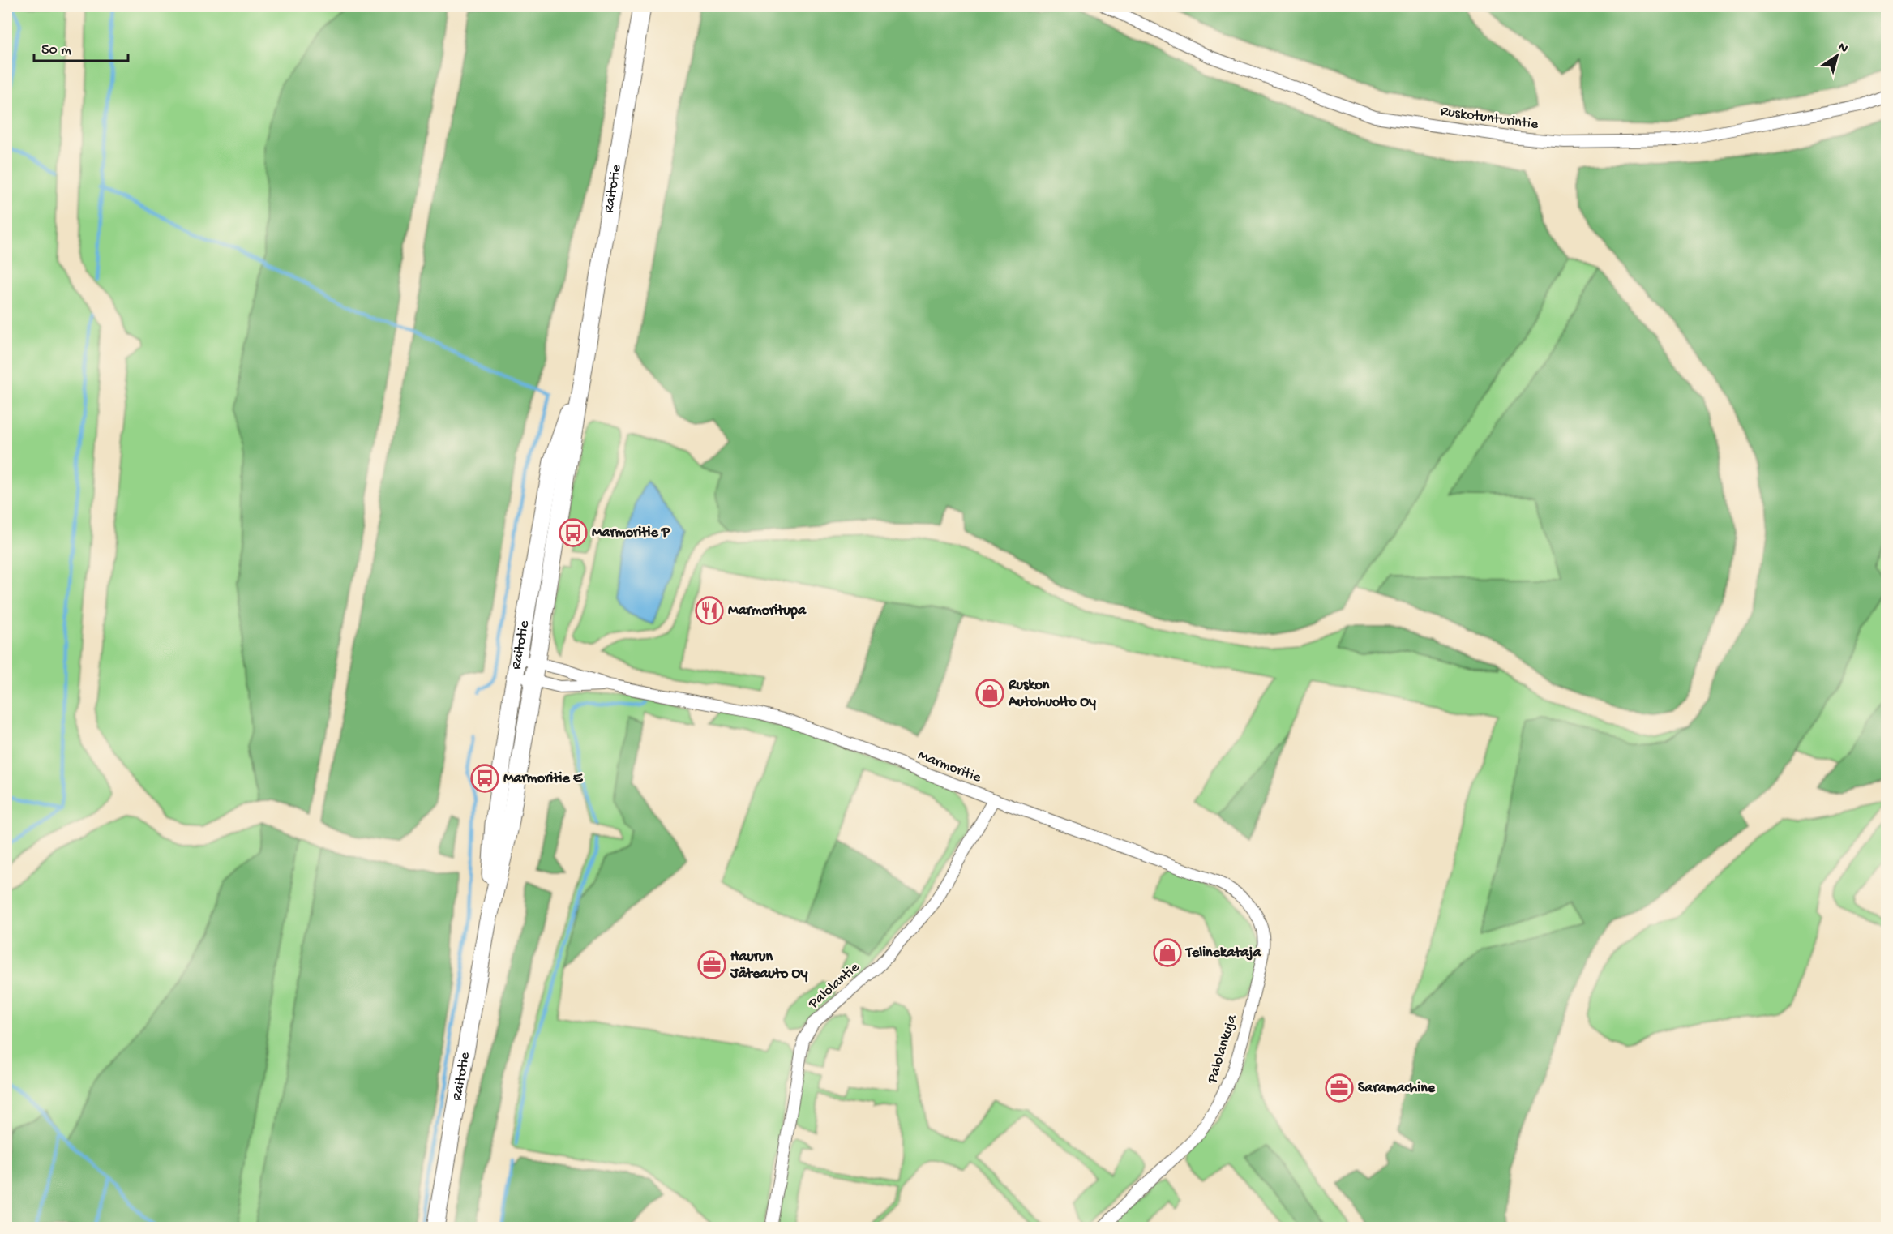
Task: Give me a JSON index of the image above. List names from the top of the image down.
{
  "streets": {
    "main road": ["Raitotie"],
    "street": [
      "Ruskotunturintie",
      "Marmoritie",
      "Palolantie",
      "Palolankuja"
    ]
  },
  "crossings": [
    ["Raitotie", "Marmoritie"],
    ["Marmoritie", "Palolantie"],
    ["Marmoritie", "Palolankuja"]
  ],
  "places": {
    "bus stop": ["Marmoritie P", "Marmoritie E"],
    "restaurant": ["Marmoritupa"],
    "shop": ["Ruskon Autohuolto Oy", "Telinekataja"],
    "office": ["Haurun Jäteauto Oy", "Saramachine"]
  },
  "scale_bar": "50 m",
  "north": "top right"
}
